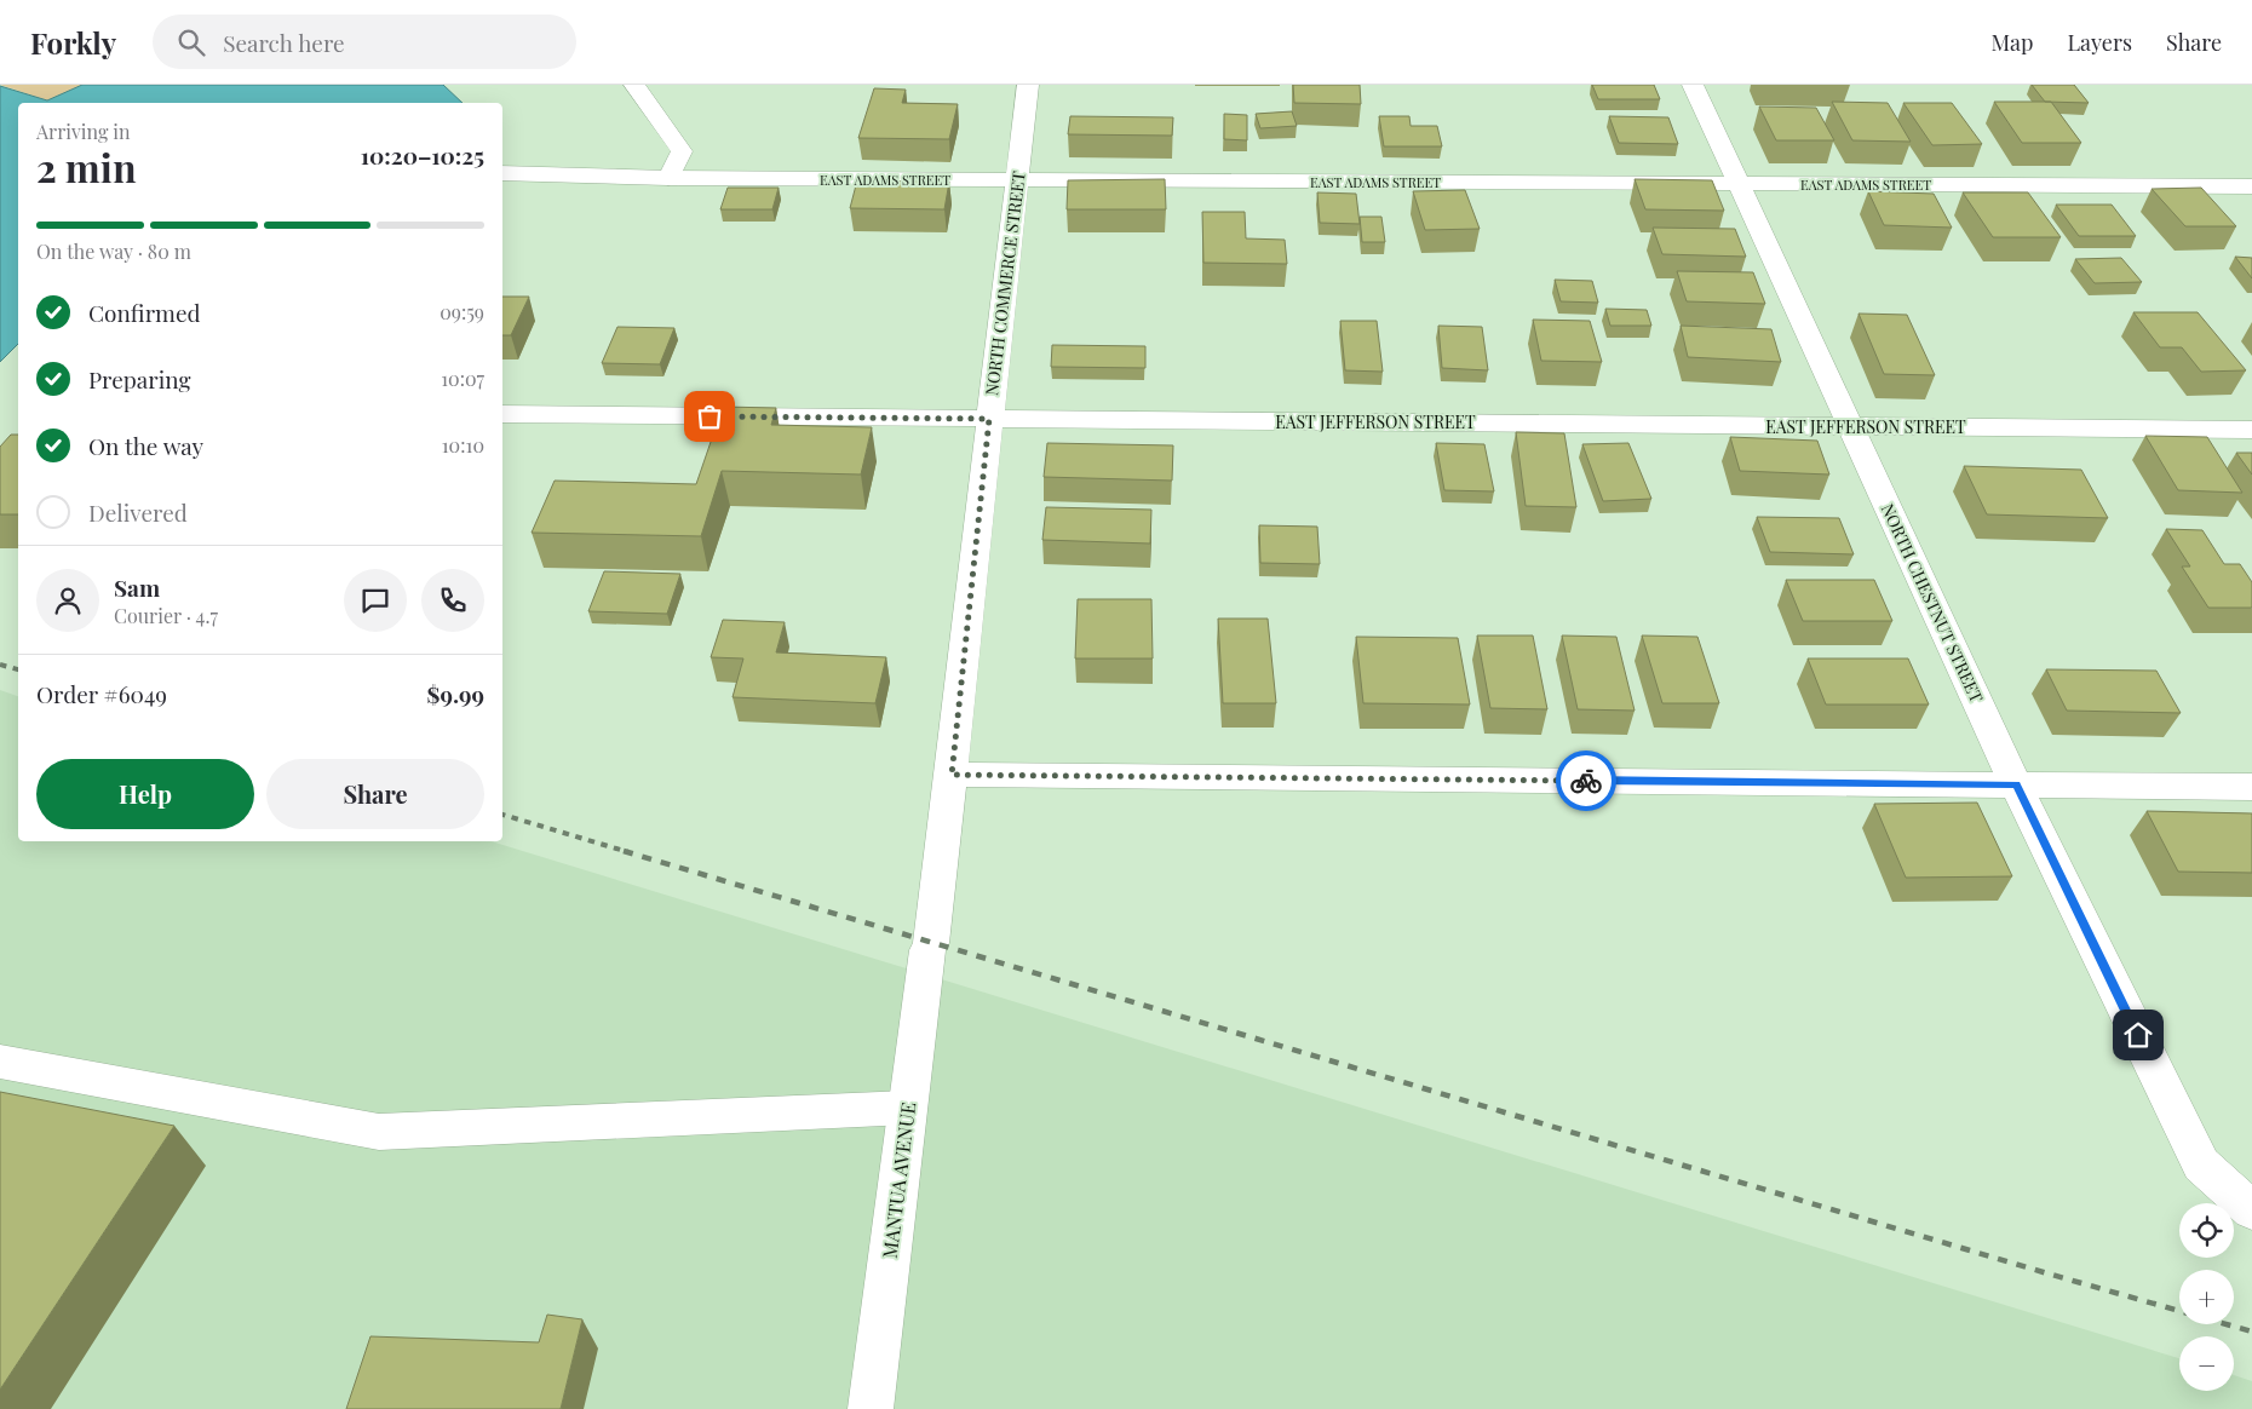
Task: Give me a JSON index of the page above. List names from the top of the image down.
{
  "streets": {
    "street": [
      "EAST ADAMS STREET",
      "NORTH COMMERCE STREET",
      "EAST JEFFERSON STREET",
      "NORTH CHESTNUT STREET",
      "MANTUA AVENUE"
    ]
  },
  "crossings": [
    ["EAST ADAMS STREET", "NORTH COMMERCE STREET"],
    ["EAST ADAMS STREET", "NORTH CHESTNUT STREET"],
    ["NORTH COMMERCE STREET", "EAST JEFFERSON STREET"],
    ["NORTH COMMERCE STREET", "MANTUA AVENUE"],
    ["EAST JEFFERSON STREET", "NORTH CHESTNUT STREET"]
  ],
  "page": {
    "header": "Forkly",
    "search": "Search here",
    "nav": ["Map", "Layers", "Share"],
    "heading": ["2 min", "Arriving in", "10:20–10:25"],
    "panel": [
      "Sam",
      "Courier · 4.7",
      "Order #6049",
      "$9.99"
    ],
    "bar": "On the way · 80 m",
    "list": [
      ["Confirmed", "09:59"],
      ["Preparing", "10:07"],
      ["On the way", "10:10"],
      "Delivered"
    ],
    "buttons": ["Help", "Share"],
    "map_buttons": ["+", "−"]
  }
}
